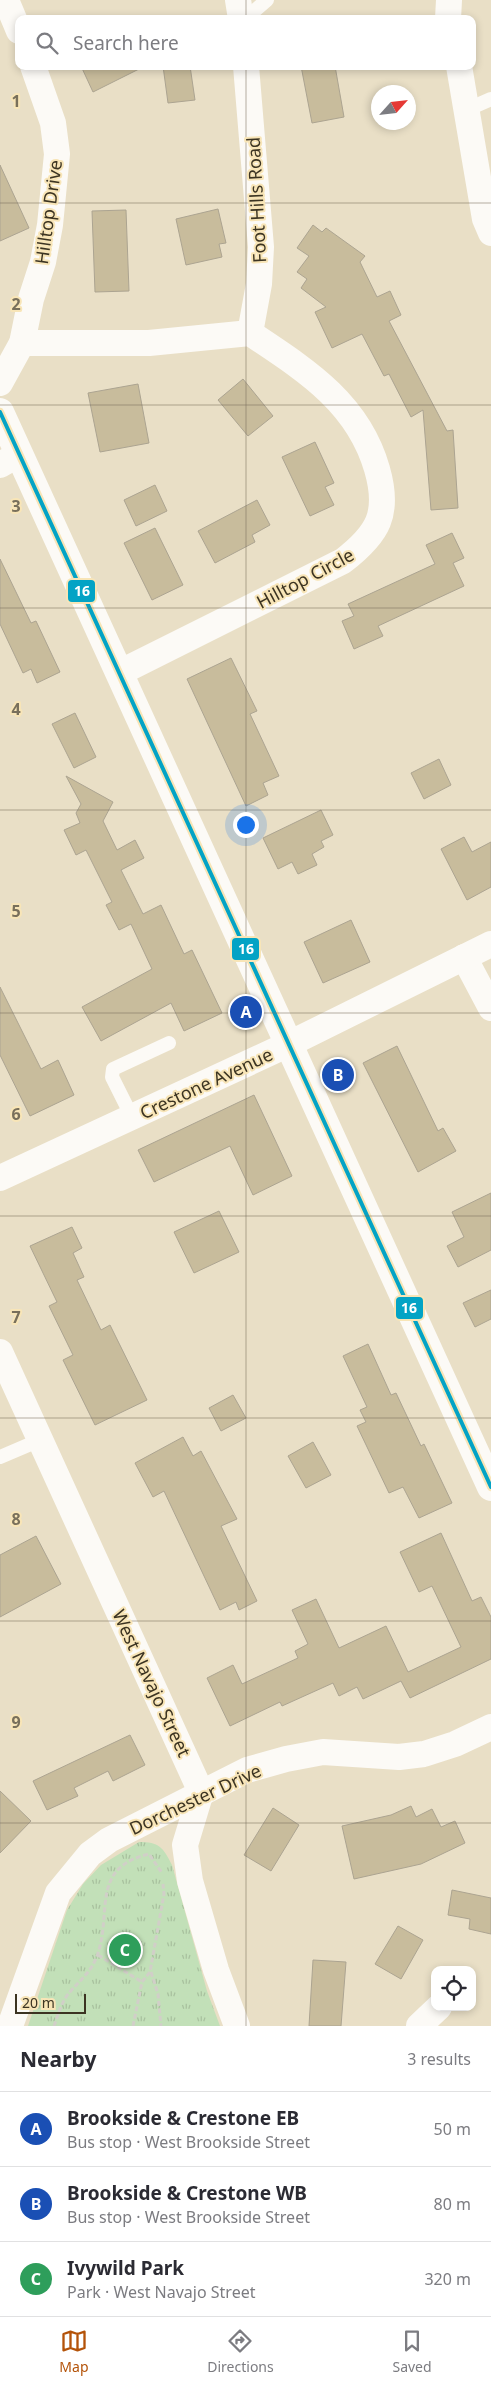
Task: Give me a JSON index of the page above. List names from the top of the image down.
{
  "streets": {
    "street": [
      "Foot Hills Road",
      "Hilltop Drive",
      "Hilltop Circle",
      "Crestone Avenue",
      "West Navajo Street",
      "Dorchester Drive"
    ]
  },
  "crossings": [
    ["Foot Hills Road", "Hilltop Circle"],
    ["West Navajo Street", "Dorchester Drive"]
  ],
  "lines": ["transit line 16"],
  "scale_bar": "20 m",
  "north": "top right",
  "page": {
    "search": "Search here",
    "pins": ["A", "B", "C"],
    "scale": "20 m",
    "heading": ["Nearby", "3 results"],
    "list": [
      {
        "mark": "A",
        "name": "Brookside & Crestone EB",
        "note": "Bus stop · West Brookside Street",
        "value": "50 m"
      },
      {
        "mark": "B",
        "name": "Brookside & Crestone WB",
        "note": "Bus stop · West Brookside Street",
        "value": "80 m"
      },
      {
        "mark": "C",
        "name": "Ivywild Park",
        "note": "Park · West Navajo Street",
        "value": "320 m"
      }
    ],
    "nav": ["Map", "Directions", "Saved"]
  },
  "grid": {
    "rows": [
      "1",
      "2",
      "3",
      "4",
      "5",
      "6",
      "7",
      "8",
      "9"
    ]
  }
}
